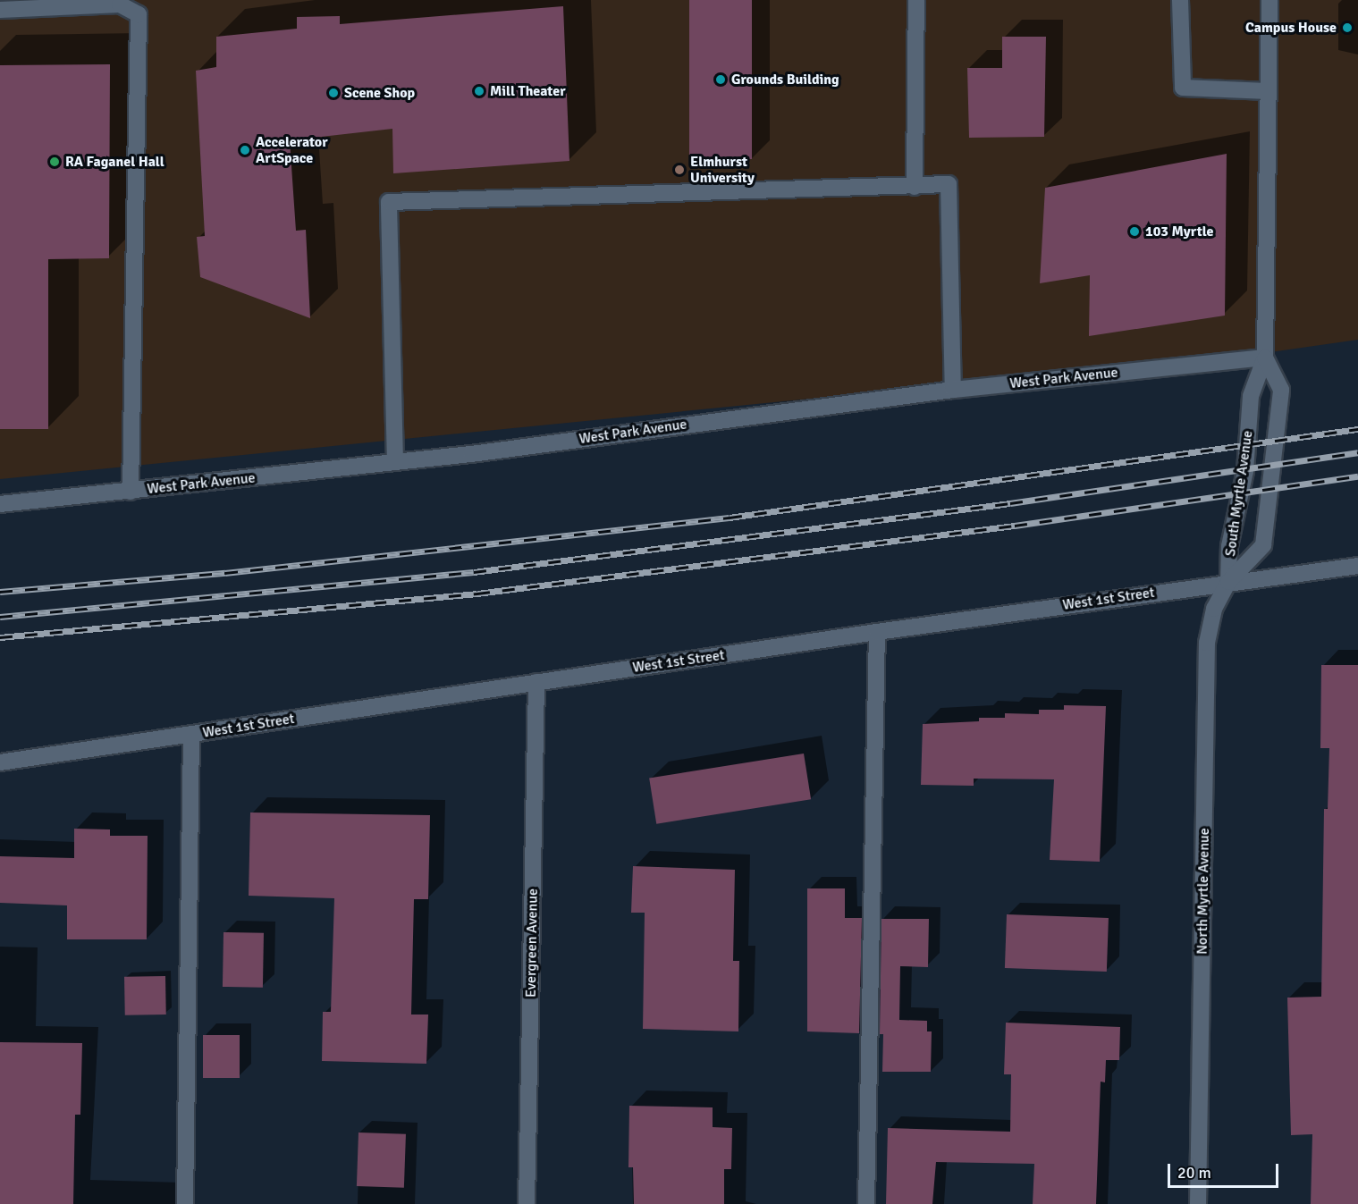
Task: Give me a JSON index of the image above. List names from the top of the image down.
{
  "streets": {
    "street": [
      "West Park Avenue",
      "South Myrtle Avenue",
      "West 1st Street",
      "North Myrtle Avenue",
      "Evergreen Avenue"
    ]
  },
  "crossings": [
    ["West Park Avenue", "South Myrtle Avenue"],
    ["South Myrtle Avenue", "West 1st Street"],
    ["South Myrtle Avenue", "North Myrtle Avenue"],
    ["West 1st Street", "North Myrtle Avenue"],
    ["West 1st Street", "Evergreen Avenue"]
  ],
  "places": [
    "Campus House",
    "Grounds Building",
    "Mill Theater",
    "Scene Shop",
    "Accelerator ArtSpace",
    "RA Faganel Hall",
    "Elmhurst University",
    "103 Myrtle"
  ],
  "scale_bar": "20 m"
}
